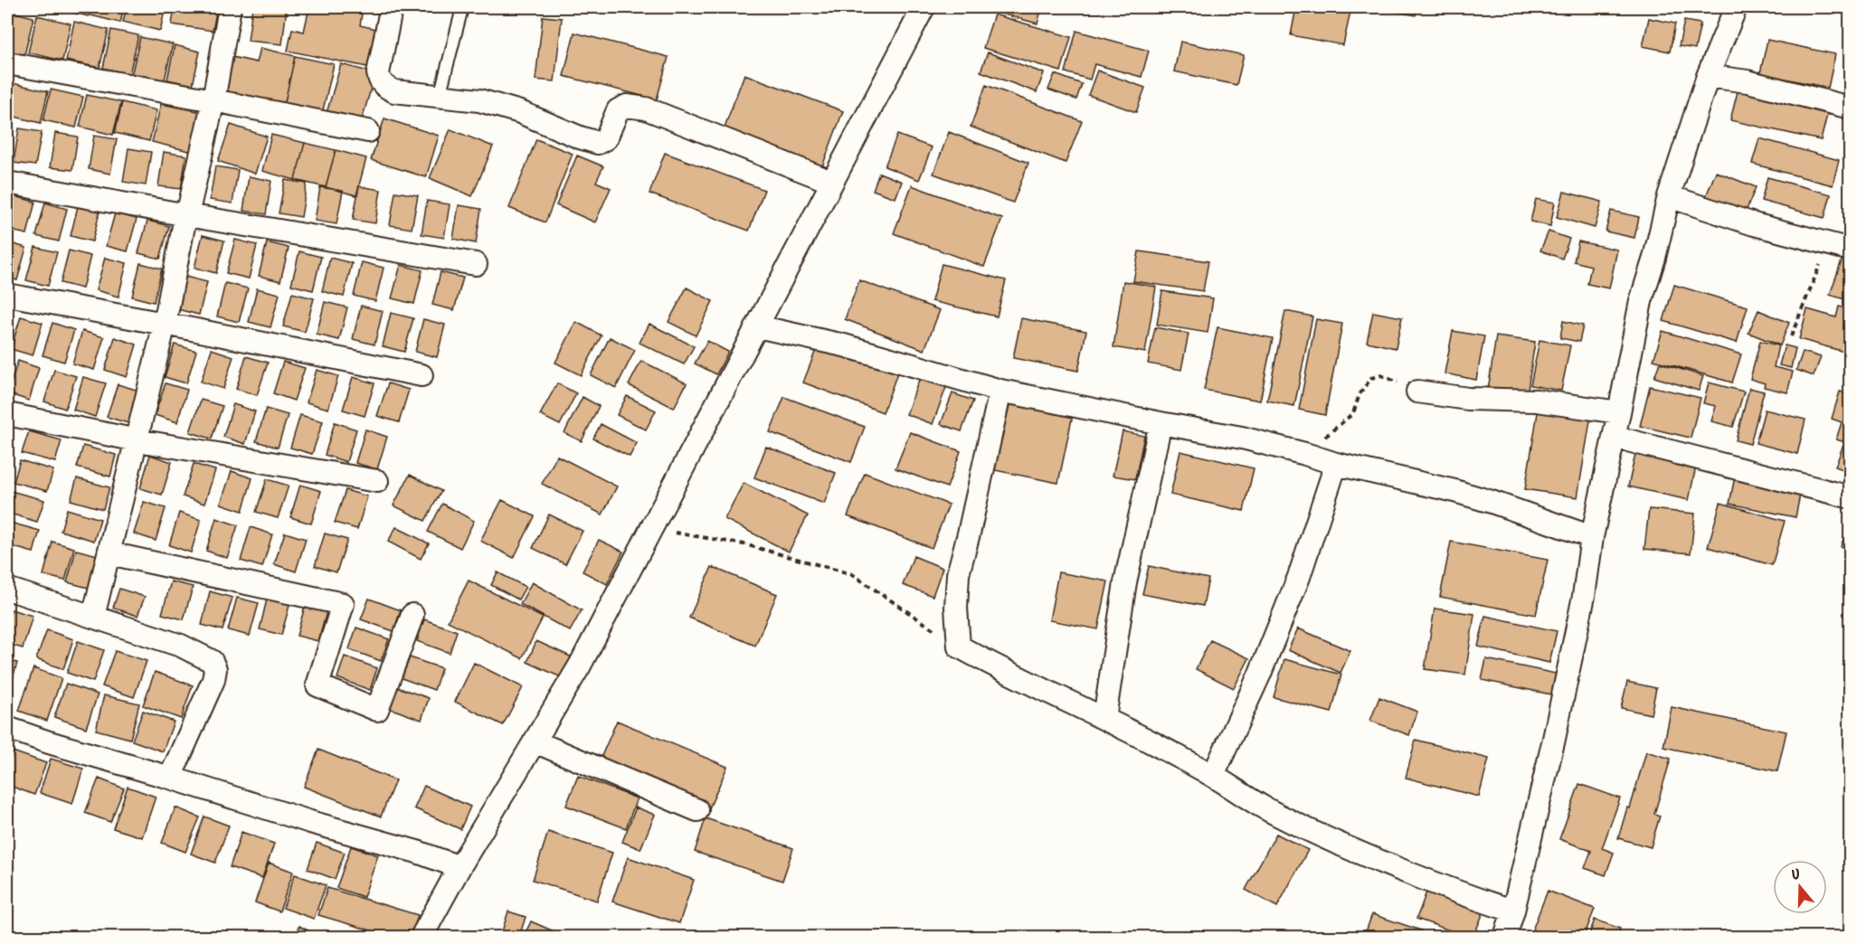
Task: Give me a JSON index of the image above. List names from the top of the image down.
{
  "north": "top"
}
